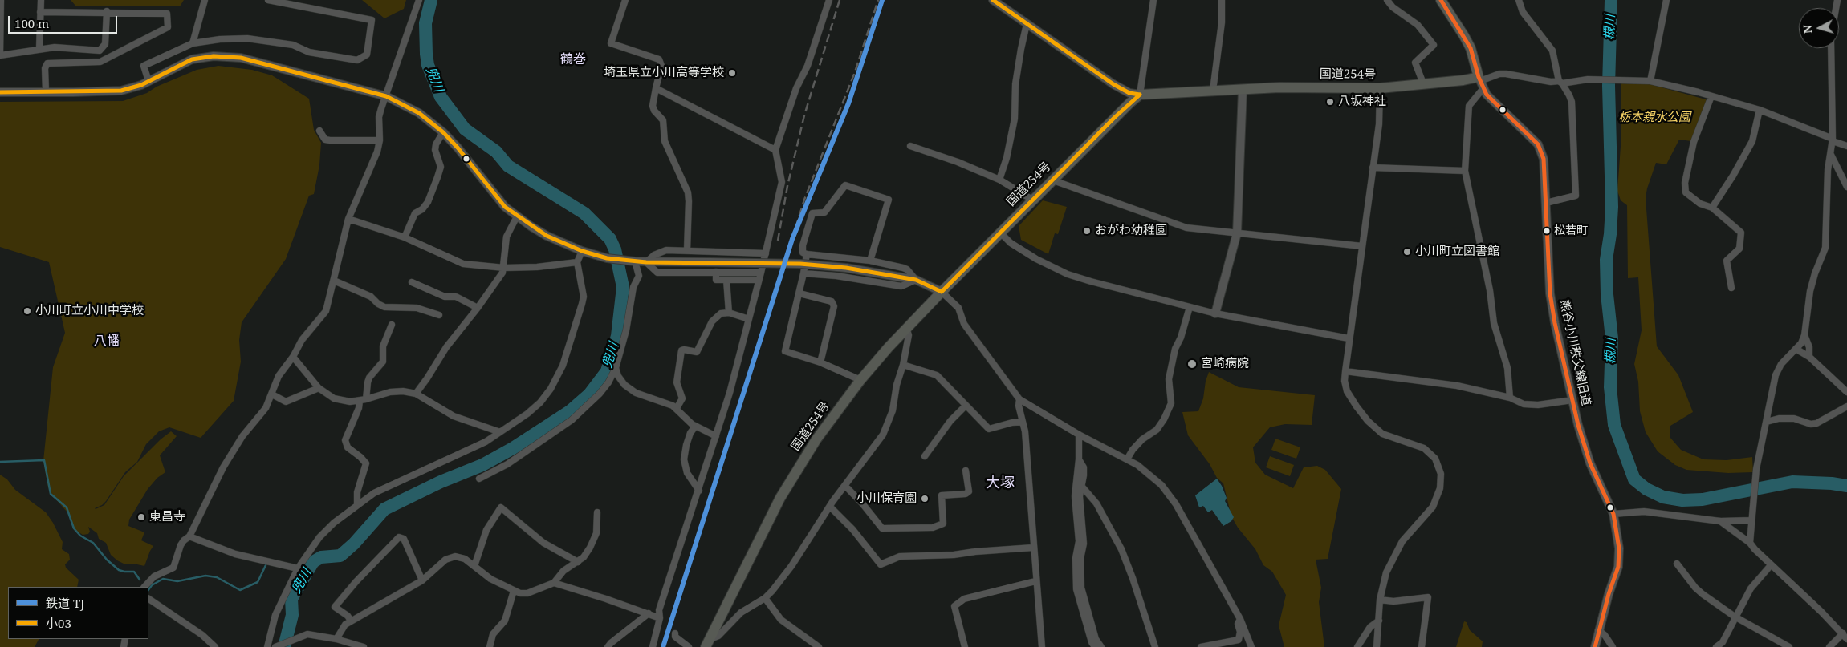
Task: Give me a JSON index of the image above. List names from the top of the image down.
{
  "streets": {
    "highway": ["国道254号"],
    "street": ["熊谷小川秩父線旧道"]
  },
  "crossings": [
    ["国道254号", "熊谷小川秩父線旧道"]
  ],
  "districts": ["鶴巻", "八幡", "大塚"],
  "water": ["槻川", "兜川"],
  "parks": ["栃本親水公園"],
  "places": [
    "埼玉県立小川高等学校",
    "八坂神社",
    "おがわ幼稚園",
    "松若町",
    "小川町立図書館",
    "小川町立小川中学校",
    "宮崎病院",
    "小川保育園",
    "東昌寺"
  ],
  "lines": ["rail line TJ", "transit line 小03"],
  "legend": ["鉄道 TJ", "小03"],
  "scale_bar": "100 m",
  "north": "left"
}
